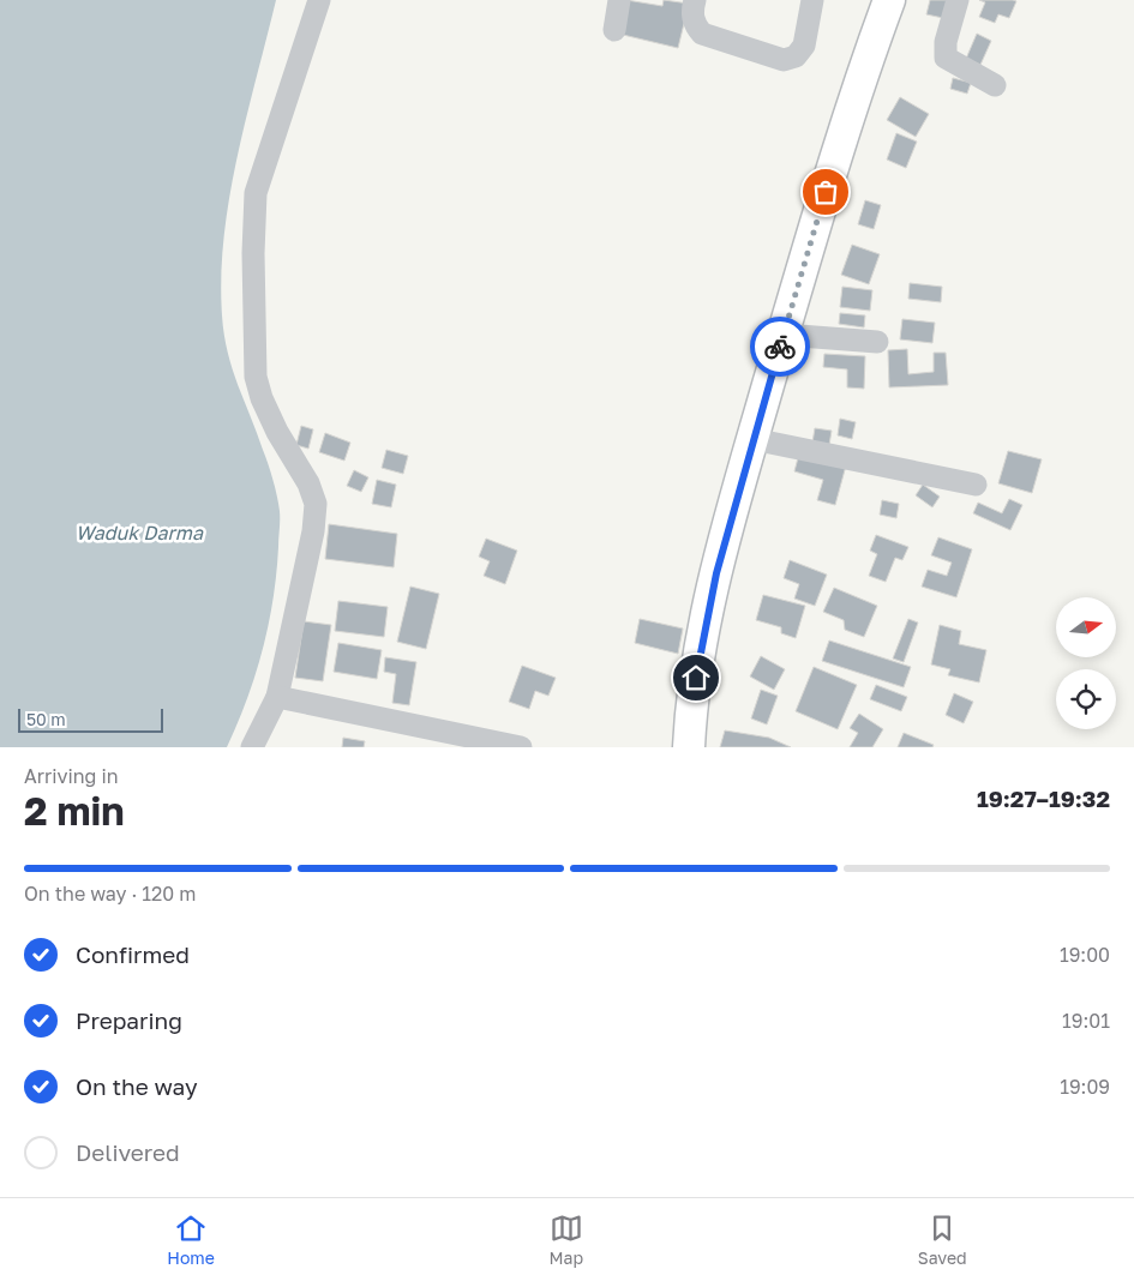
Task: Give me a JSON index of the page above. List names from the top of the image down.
{
  "water": ["Waduk Darma"],
  "scale_bar": "50 m",
  "north": "right",
  "page": {
    "scale": "50 m",
    "heading": ["2 min", "Arriving in", "19:27–19:32"],
    "bar": "On the way · 120 m",
    "list": [
      ["Confirmed", "19:00"],
      ["Preparing", "19:01"],
      ["On the way", "19:09"],
      "Delivered"
    ],
    "tabs": ["Home", "Map", "Saved"]
  }
}
